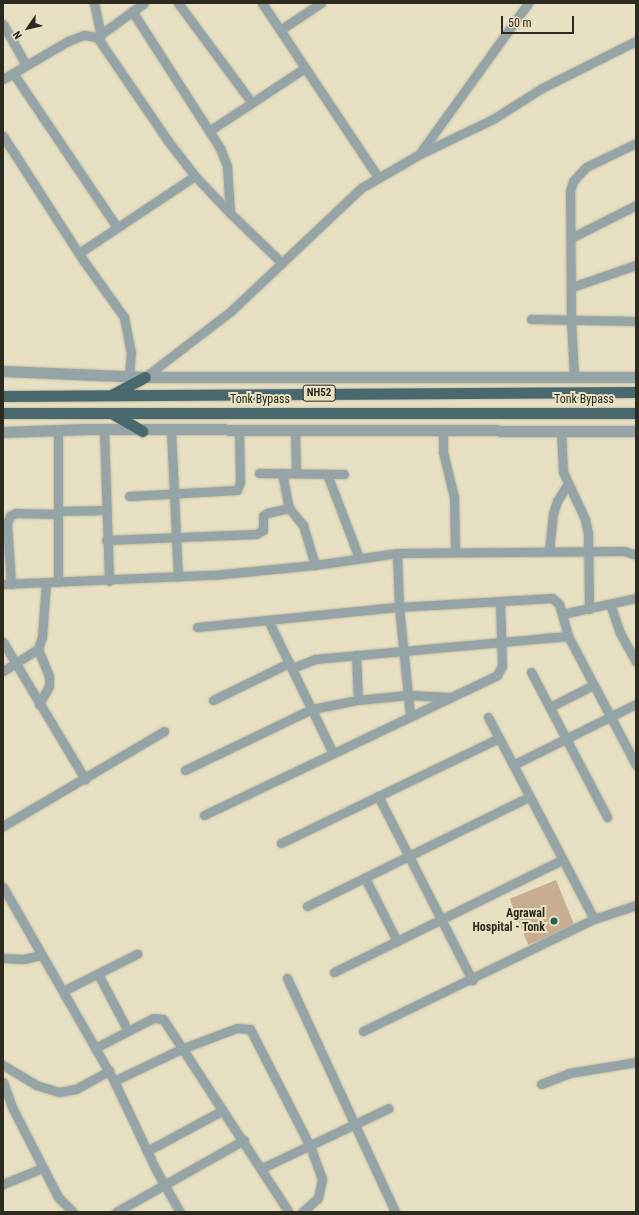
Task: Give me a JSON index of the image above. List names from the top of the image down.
{
  "streets": {
    "highway": ["NH52", "Tonk Bypass"]
  },
  "places": ["Agrawal Hospital - Tonk"],
  "scale_bar": "50 m",
  "north": "bottom left"
}
